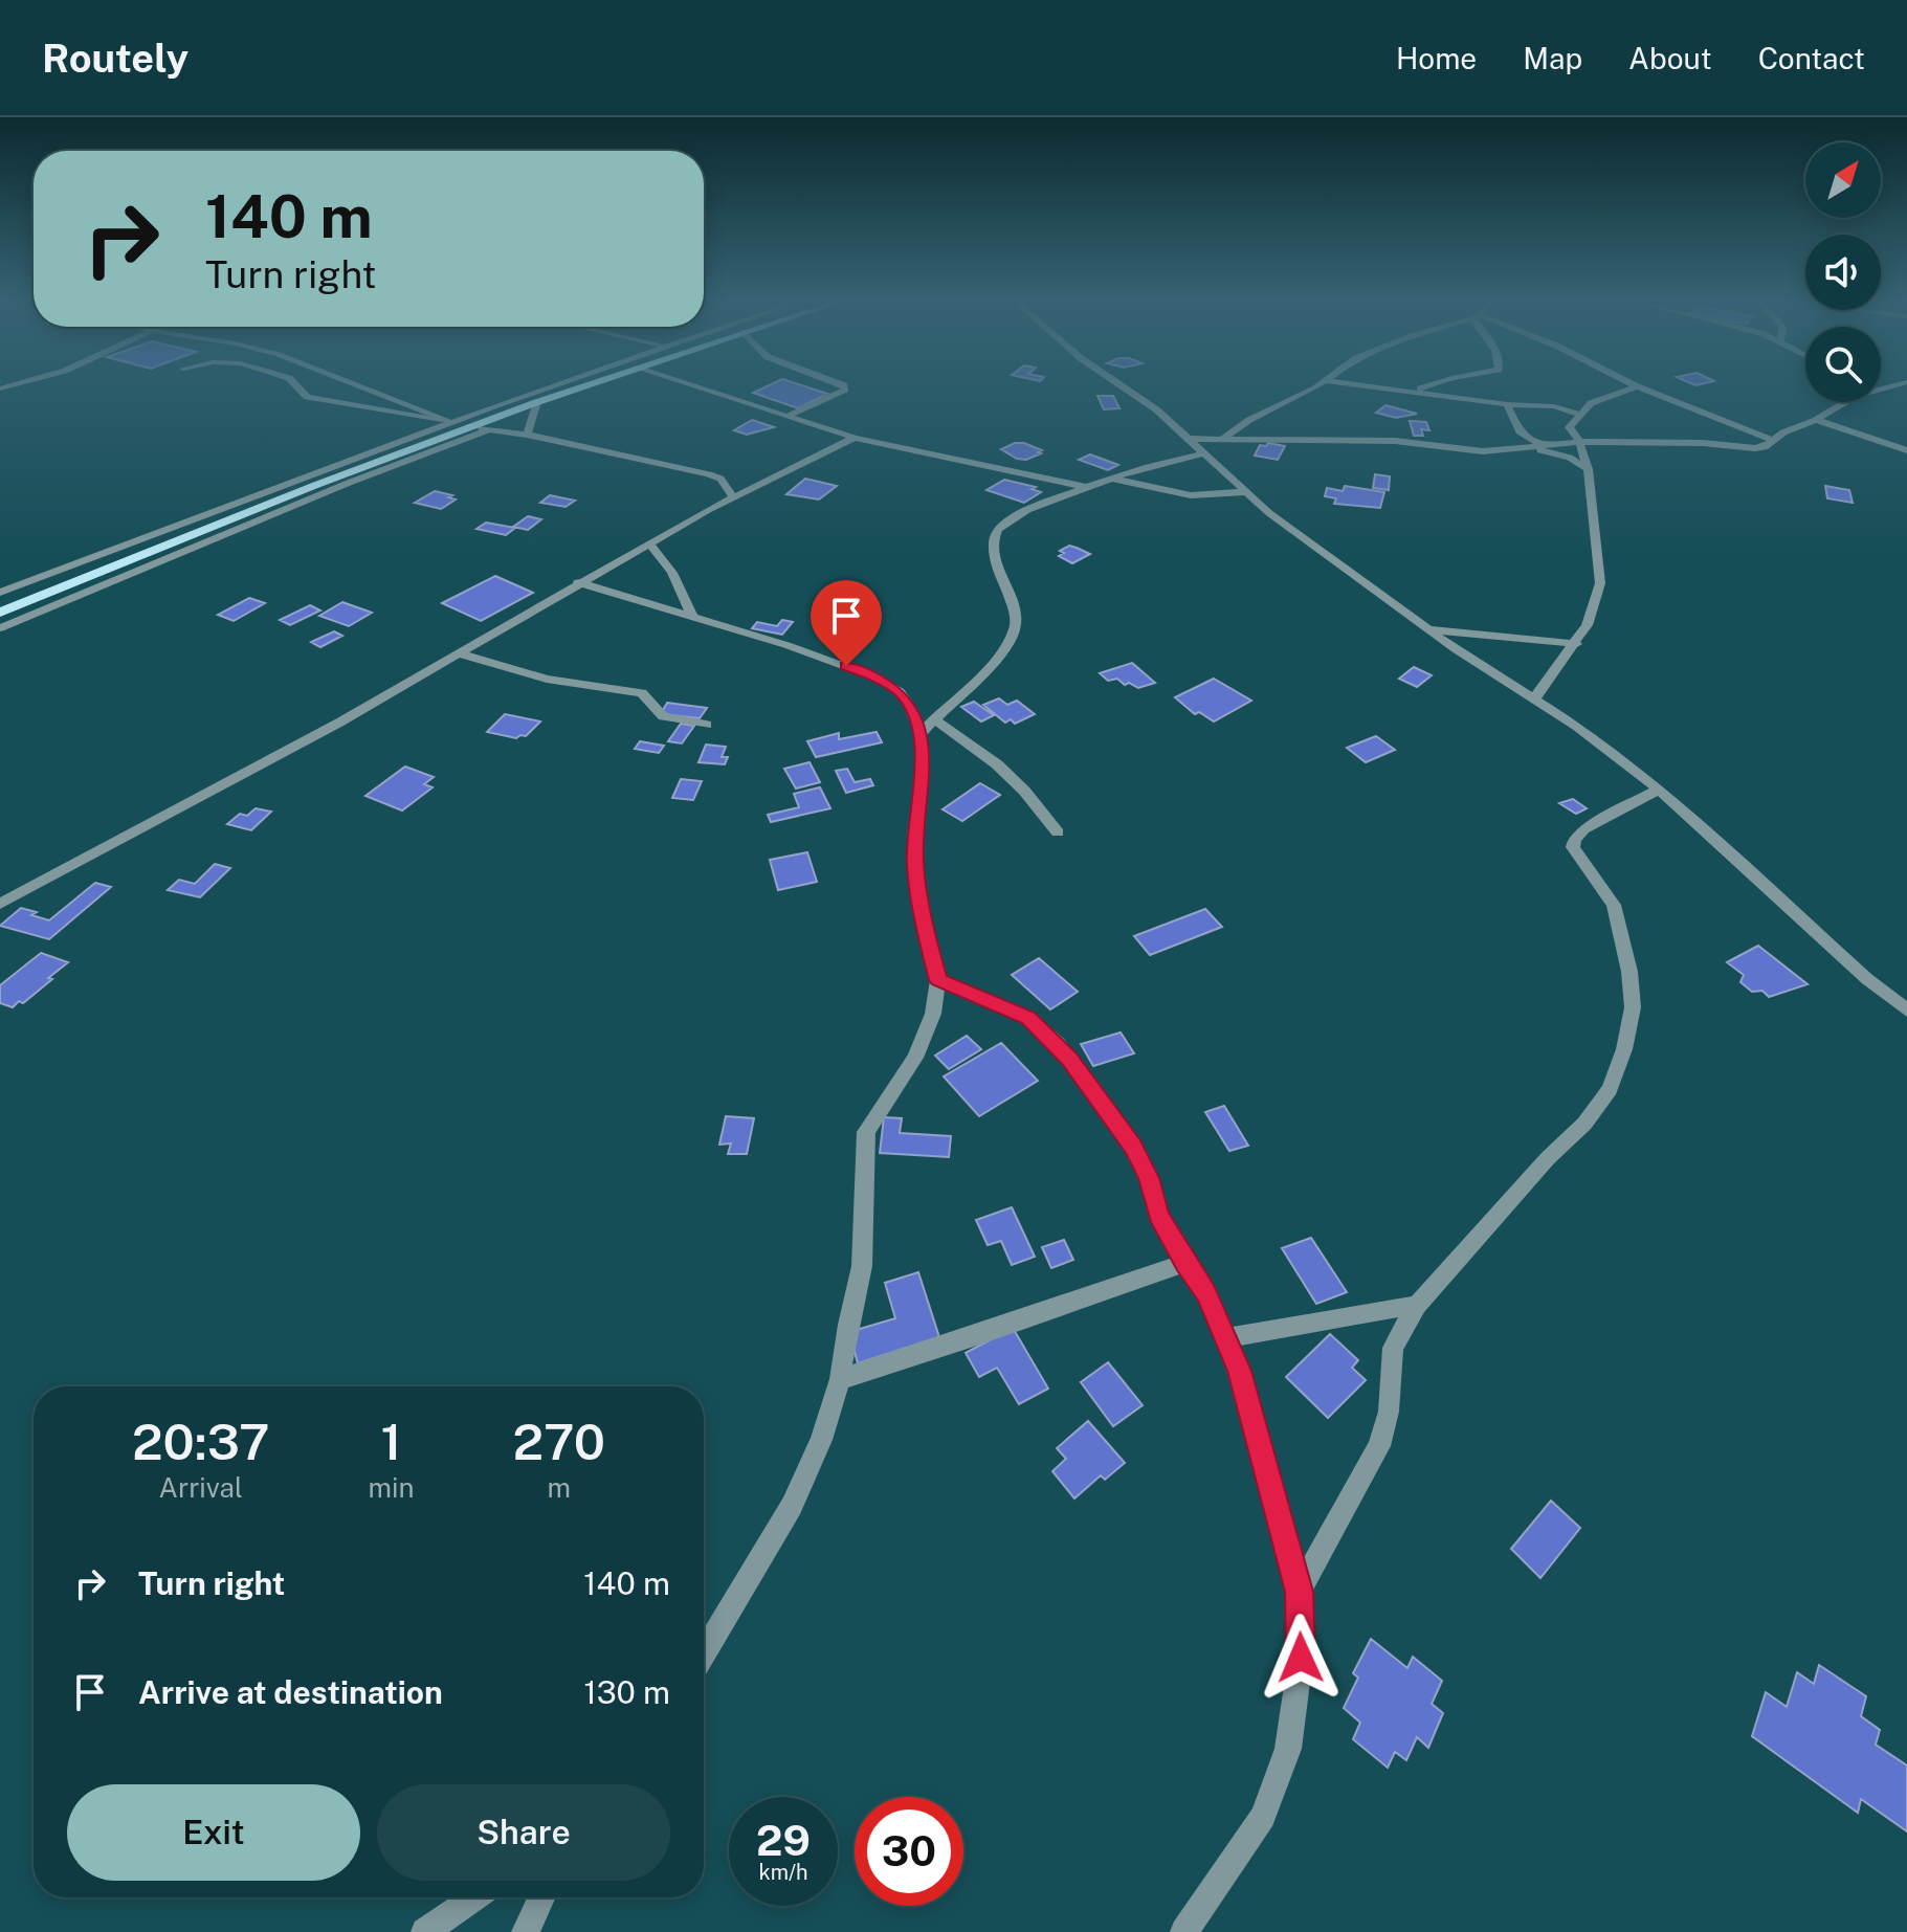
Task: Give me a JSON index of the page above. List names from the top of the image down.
{
  "north": "top right",
  "page": {
    "header": "Routely",
    "nav": [
      "Home",
      "Map",
      "About",
      "Contact"
    ],
    "turn": ["140 m", "Turn right"],
    "eta": [
      "20:37",
      "Arrival",
      "1",
      "min",
      "270",
      "m"
    ],
    "list": [
      {
        "name": "Turn right",
        "value": "140 m"
      },
      {
        "name": "Arrive at destination",
        "value": "130 m"
      }
    ],
    "buttons": ["Exit", "Share"],
    "speed": "29 km/h",
    "limit": "30"
  }
}
